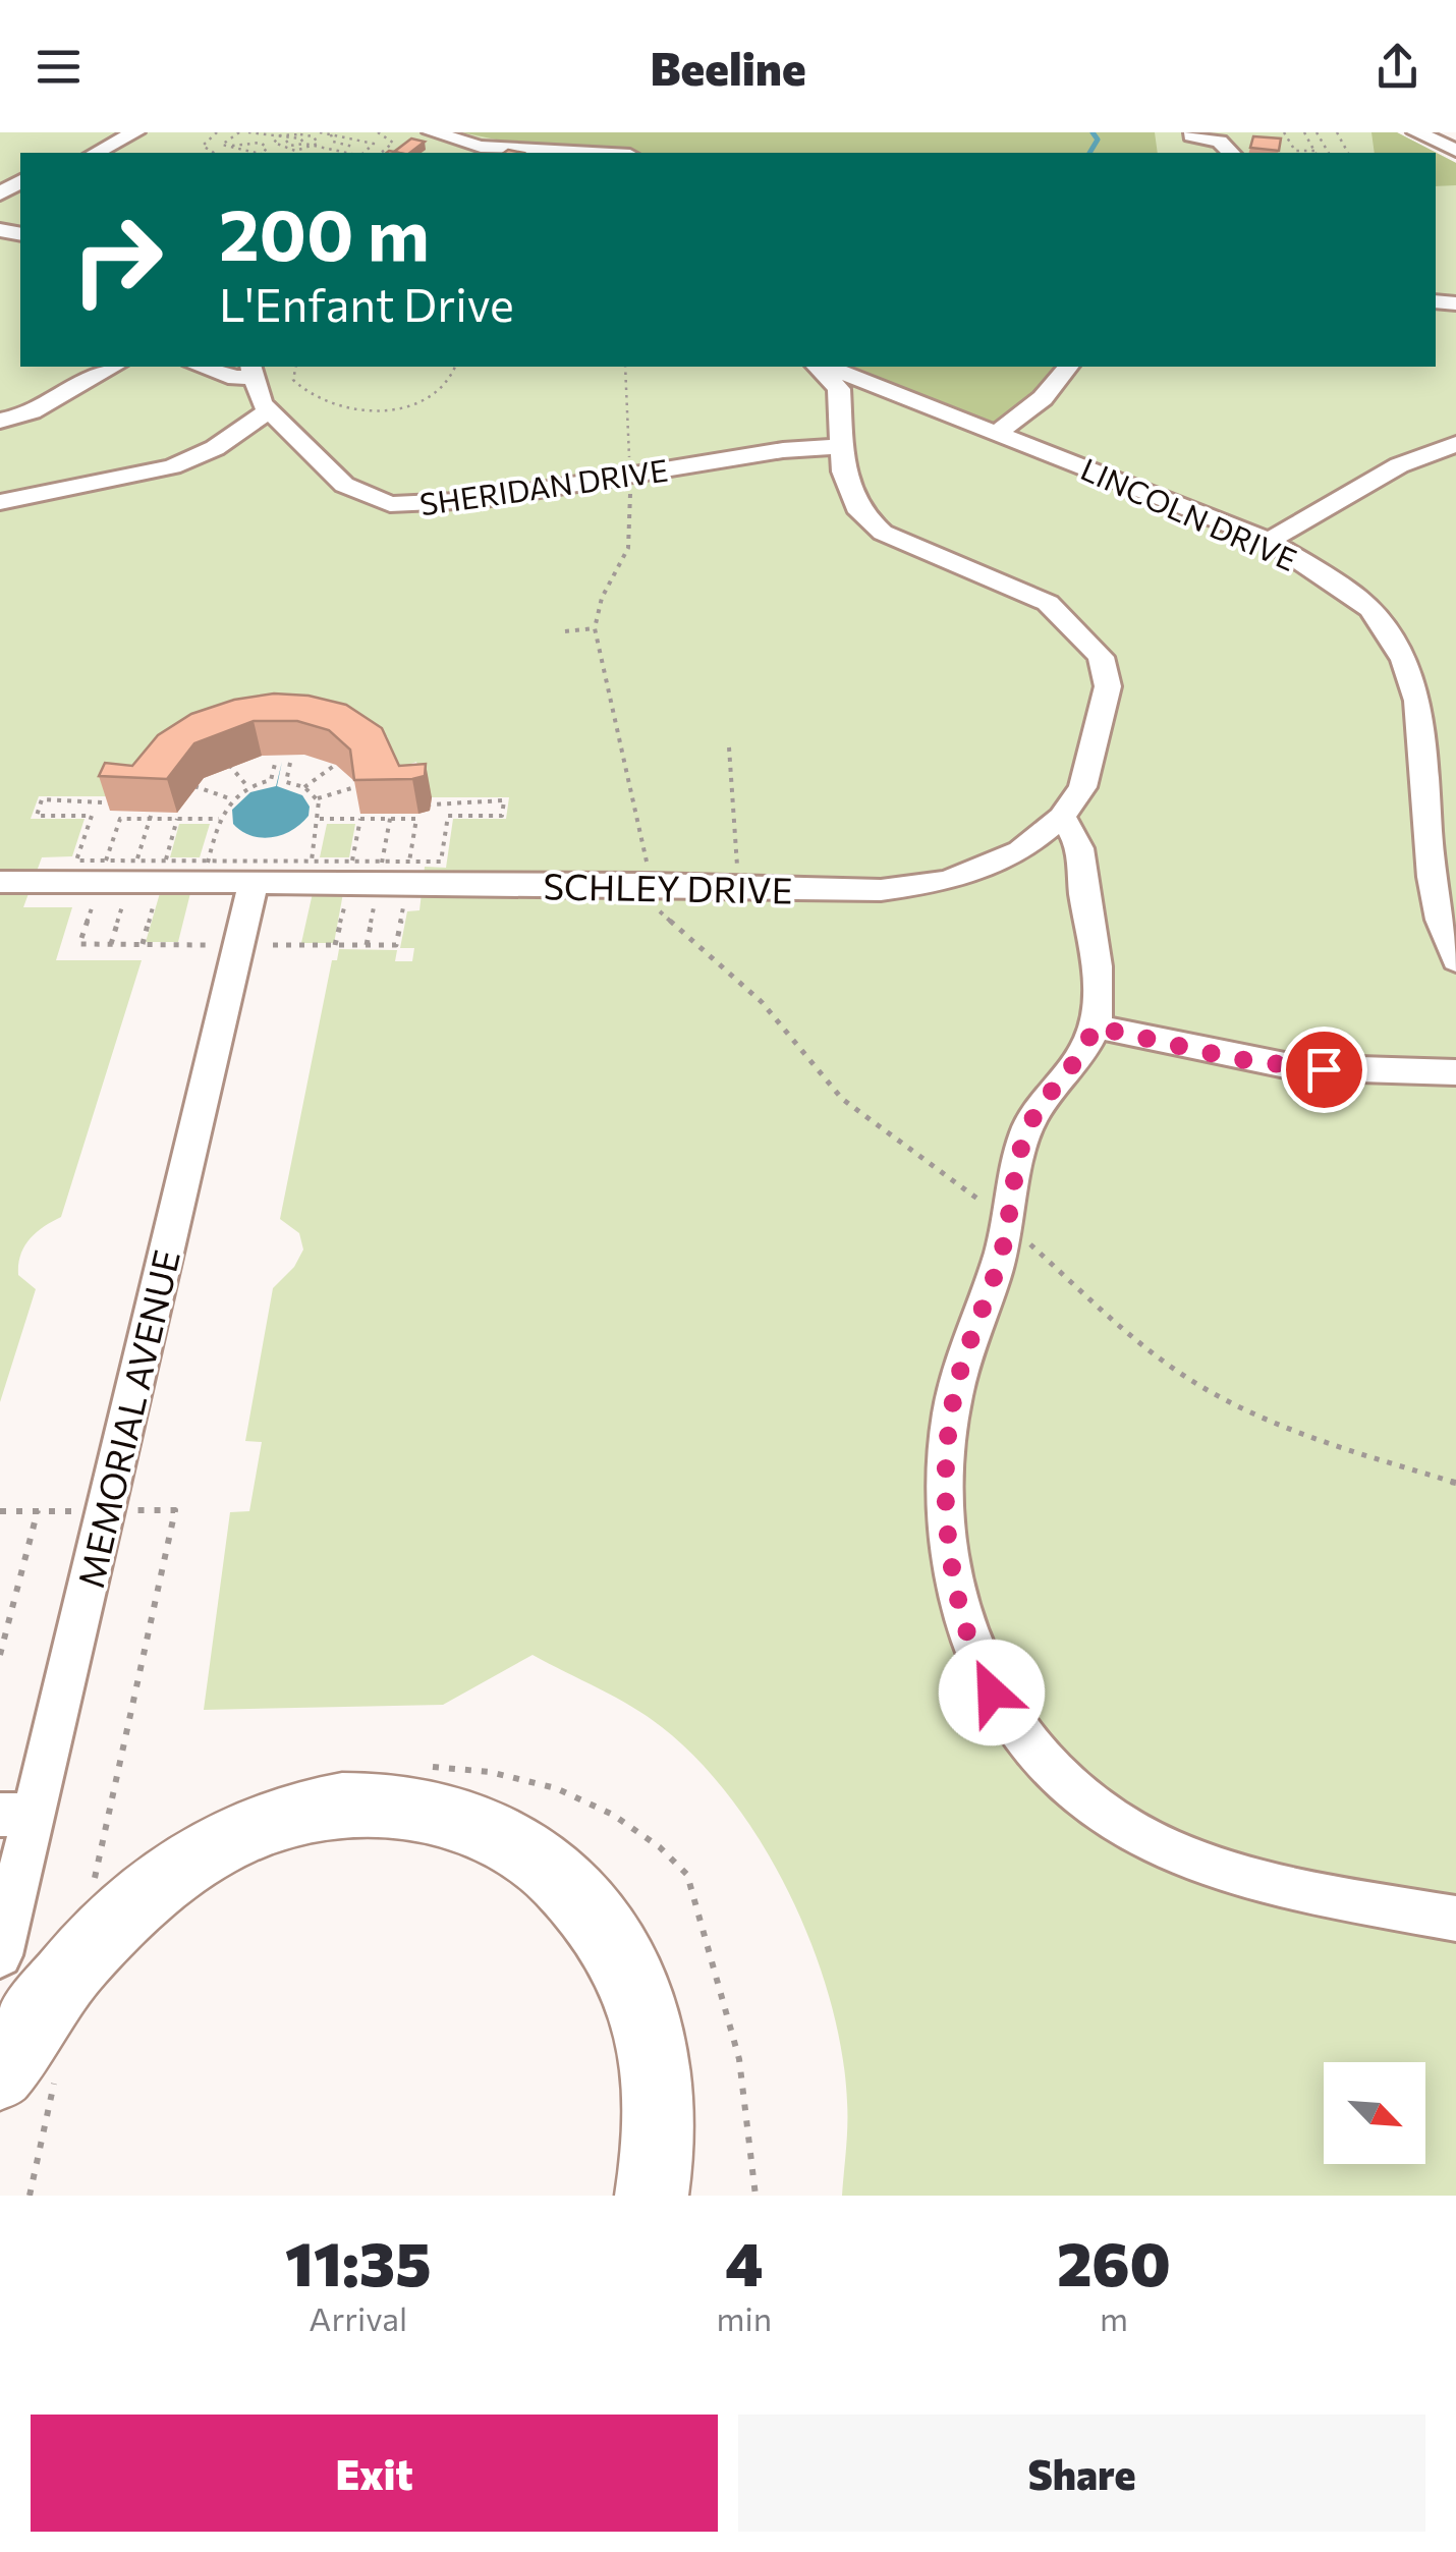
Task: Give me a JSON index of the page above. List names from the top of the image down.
{
  "streets": {
    "street": [
      "SHERIDAN DRIVE",
      "LINCOLN DRIVE",
      "SCHLEY DRIVE",
      "MEMORIAL AVENUE"
    ]
  },
  "crossings": [
    ["SCHLEY DRIVE", "MEMORIAL AVENUE"]
  ],
  "north": "bottom right",
  "page": {
    "header": "Beeline",
    "turn": ["200 m", "L'Enfant Drive"],
    "eta": [
      "11:35",
      "Arrival",
      "4",
      "min",
      "260",
      "m"
    ],
    "buttons": ["Exit", "Share"]
  }
}
